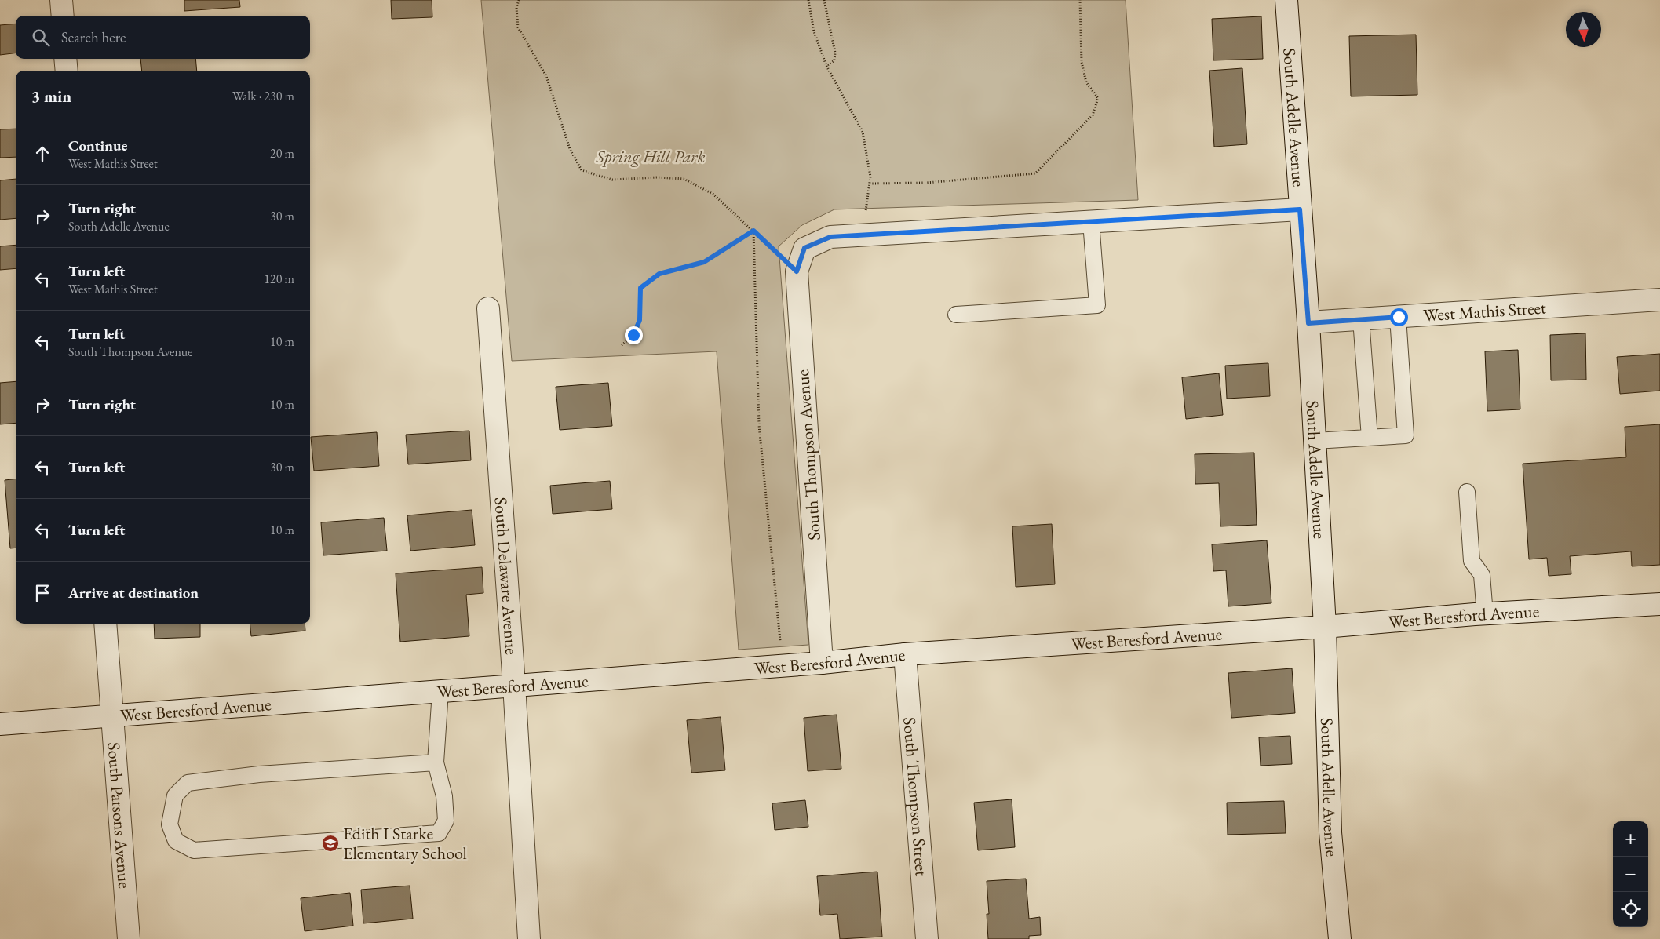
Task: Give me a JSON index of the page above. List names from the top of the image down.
{
  "streets": {
    "street": [
      "South Adelle Avenue",
      "West Mathis Street",
      "South Thompson Avenue",
      "South Delaware Avenue",
      "West Beresford Avenue",
      "South Thompson Street",
      "South Parsons Avenue"
    ]
  },
  "crossings": [
    ["South Adelle Avenue", "West Mathis Street"],
    ["South Adelle Avenue", "West Beresford Avenue"],
    ["South Thompson Avenue", "West Beresford Avenue"],
    ["South Delaware Avenue", "West Beresford Avenue"],
    ["West Beresford Avenue", "South Thompson Street"],
    ["West Beresford Avenue", "South Parsons Avenue"]
  ],
  "parks": ["Spring Hill Park"],
  "places": {
    "school or university": ["Edith I Starke Elementary School"]
  },
  "north": "bottom",
  "page": {
    "search": "Search here",
    "heading": ["3 min", "Walk · 230 m"],
    "list": [
      ["Continue", "West Mathis Street", "20 m"],
      ["Turn right", "South Adelle Avenue", "30 m"],
      ["Turn left", "West Mathis Street", "120 m"],
      ["Turn left", "South Thompson Avenue", "10 m"],
      ["Turn right", "10 m"],
      ["Turn left", "30 m"],
      ["Turn left", "10 m"],
      "Arrive at destination"
    ],
    "map_buttons": ["+", "−"]
  }
}
